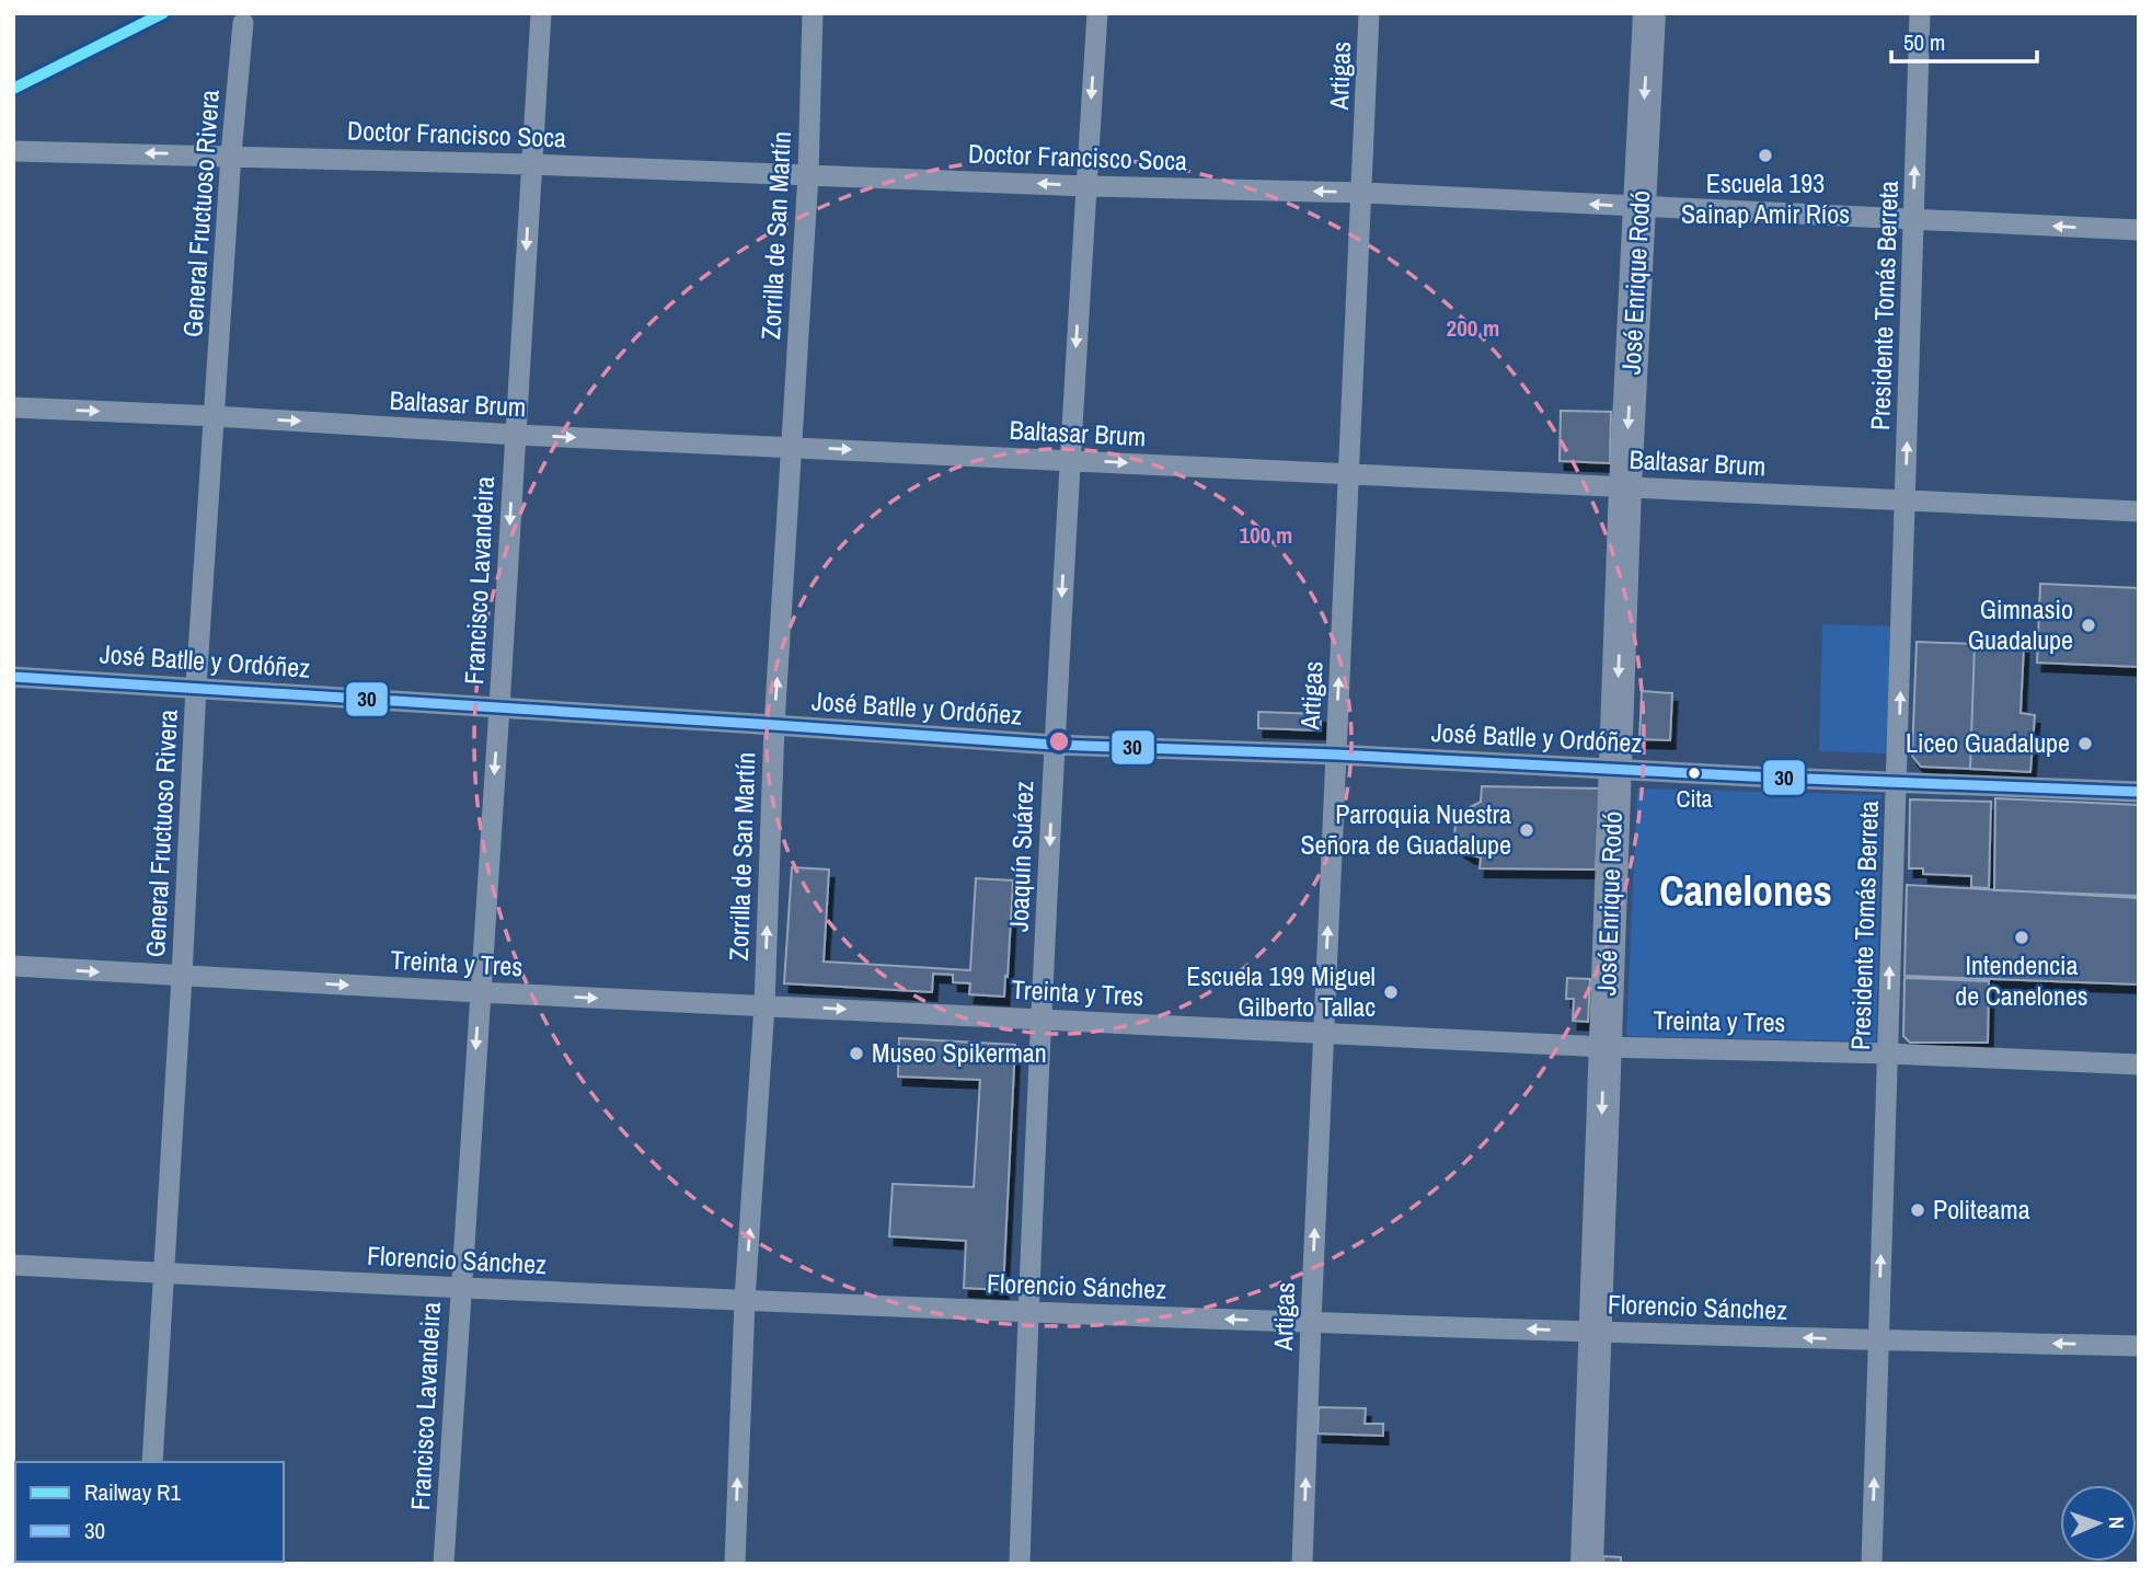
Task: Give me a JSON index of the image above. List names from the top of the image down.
{
  "streets": {
    "highway": ["José Enrique Rodó"],
    "street": [
      "Artigas",
      "Doctor Francisco Soca",
      "General Fructuoso Rivera",
      "Zorrilla de San Martín",
      "Presidente Tomás Berreta",
      "Baltasar Brum",
      "Francisco Lavandeira",
      "José Batlle y Ordóñez",
      "Joaquín Suárez",
      "Treinta y Tres",
      "Florencio Sánchez"
    ]
  },
  "crossings": [
    ["Artigas", "Doctor Francisco Soca"],
    ["Artigas", "Baltasar Brum"],
    ["Artigas", "José Batlle y Ordóñez"],
    ["Artigas", "Treinta y Tres"],
    ["Artigas", "Florencio Sánchez"],
    ["Doctor Francisco Soca", "General Fructuoso Rivera"],
    ["Doctor Francisco Soca", "Zorrilla de San Martín"],
    ["Doctor Francisco Soca", "José Enrique Rodó"],
    ["Doctor Francisco Soca", "Presidente Tomás Berreta"],
    ["Doctor Francisco Soca", "Francisco Lavandeira"],
    ["Doctor Francisco Soca", "Joaquín Suárez"],
    ["General Fructuoso Rivera", "Baltasar Brum"],
    ["General Fructuoso Rivera", "José Batlle y Ordóñez"],
    ["General Fructuoso Rivera", "Treinta y Tres"],
    ["General Fructuoso Rivera", "Florencio Sánchez"],
    ["Zorrilla de San Martín", "Baltasar Brum"],
    ["Zorrilla de San Martín", "José Batlle y Ordóñez"],
    ["Zorrilla de San Martín", "Treinta y Tres"],
    ["Zorrilla de San Martín", "Florencio Sánchez"],
    ["José Enrique Rodó", "Baltasar Brum"],
    ["José Enrique Rodó", "José Batlle y Ordóñez"],
    ["José Enrique Rodó", "Treinta y Tres"],
    ["José Enrique Rodó", "Florencio Sánchez"],
    ["Presidente Tomás Berreta", "Baltasar Brum"],
    ["Presidente Tomás Berreta", "José Batlle y Ordóñez"],
    ["Presidente Tomás Berreta", "Treinta y Tres"],
    ["Presidente Tomás Berreta", "Florencio Sánchez"],
    ["Baltasar Brum", "Francisco Lavandeira"],
    ["Baltasar Brum", "Joaquín Suárez"],
    ["Francisco Lavandeira", "José Batlle y Ordóñez"],
    ["Francisco Lavandeira", "Treinta y Tres"],
    ["Francisco Lavandeira", "Florencio Sánchez"],
    ["José Batlle y Ordóñez", "Joaquín Suárez"],
    ["Joaquín Suárez", "Treinta y Tres"],
    ["Joaquín Suárez", "Florencio Sánchez"]
  ],
  "one_way": [
    "Artigas",
    "Doctor Francisco Soca",
    "Zorrilla de San Martín",
    "José Enrique Rodó",
    "Presidente Tomás Berreta",
    "Baltasar Brum",
    "Francisco Lavandeira",
    "Joaquín Suárez",
    "Treinta y Tres",
    "Florencio Sánchez"
  ],
  "districts": ["Canelones"],
  "places": [
    "Escuela 193 Sainap Amir Ríos",
    "Gimnasio Guadalupe",
    "Liceo Guadalupe",
    "Cita",
    "Parroquia Nuestra Señora de Guadalupe",
    "Intendencia de Canelones",
    "Escuela 199 Miguel Gilberto Tallac",
    "Museo Spikerman",
    "Politeama"
  ],
  "lines": ["rail line R1", "transit line 30"],
  "legend": ["Railway R1", "30"],
  "scale_bar": "50 m",
  "north": "right",
  "rings": ["200 m", "100 m"]
}
